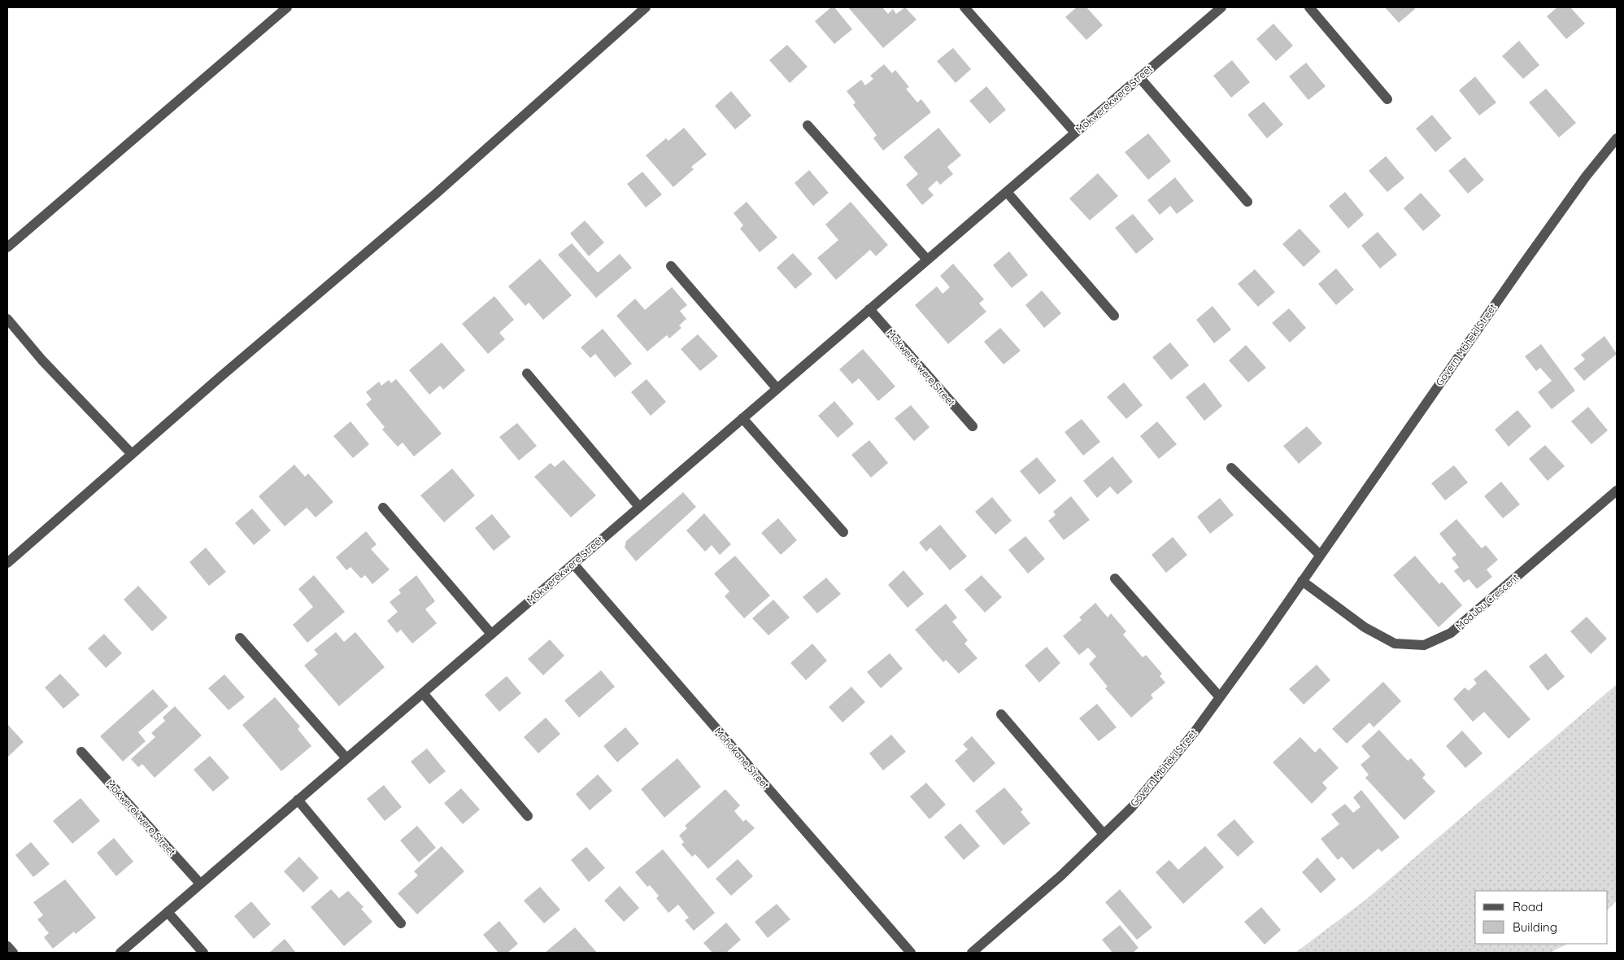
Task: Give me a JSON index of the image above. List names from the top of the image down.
{
  "streets": {
    "street": [
      "Mokwerekwere Street",
      "Govern Mbheki Street",
      "Modubu Crescent",
      "Mohokane Street"
    ]
  },
  "crossings": [
    ["Mokwerekwere Street", "Mohokane Street"],
    ["Govern Mbheki Street", "Modubu Crescent"]
  ],
  "legend": ["Road", "Building"]
}
